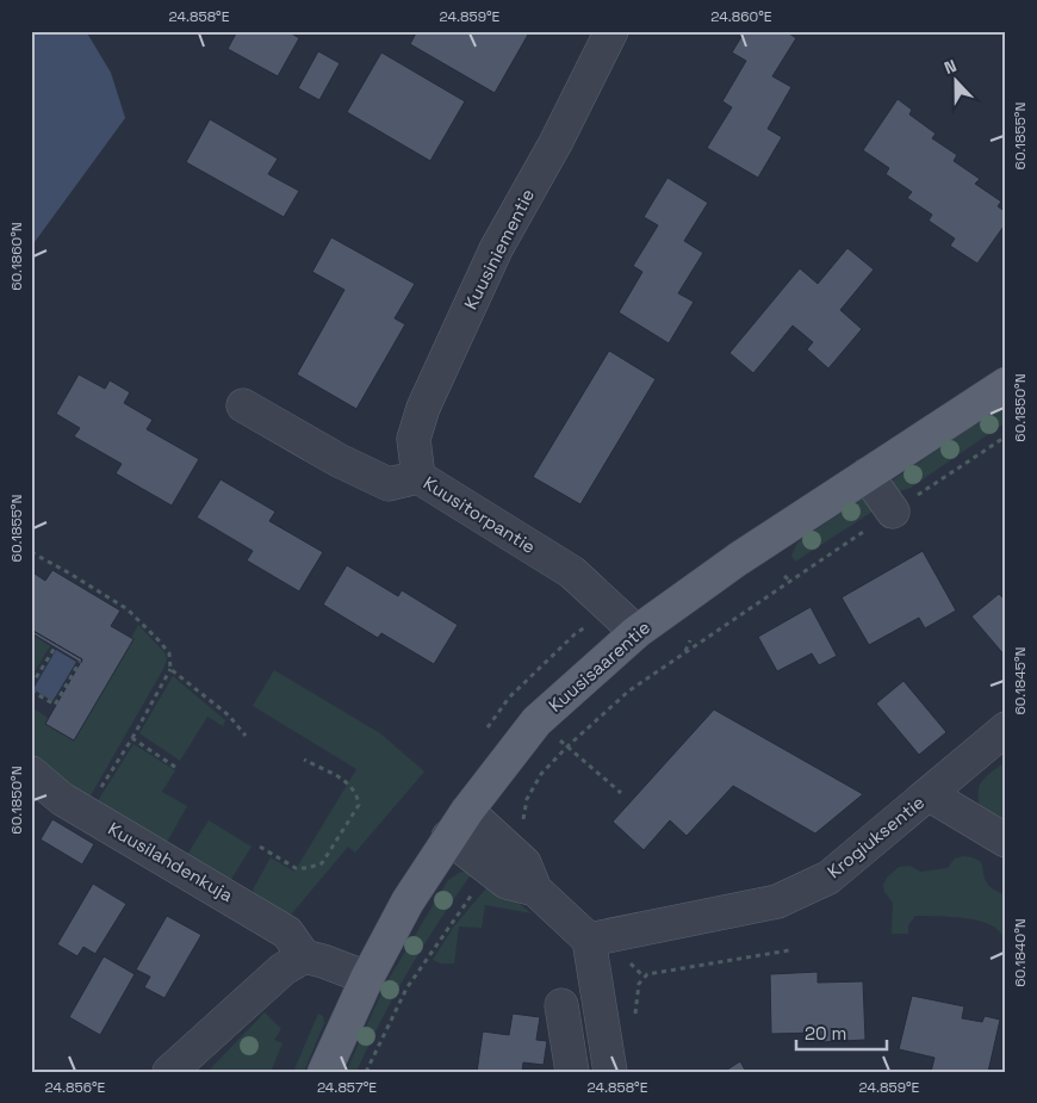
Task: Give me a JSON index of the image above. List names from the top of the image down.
{
  "streets": {
    "main road": ["Kuusisaarentie"],
    "street": [
      "Kuusiniementie",
      "Kuusitorpantie",
      "Krogiuksentie",
      "Kuusilahdenkuja"
    ]
  },
  "crossings": [
    ["Kuusiniementie", "Kuusitorpantie"],
    ["Kuusitorpantie", "Kuusisaarentie"]
  ],
  "scale_bar": "20 m",
  "north": "top",
  "coordinates": [
    "24.858°E",
    "24.859°E",
    "24.860°E",
    "60.1855°N",
    "60.1860°N",
    "60.1850°N",
    "60.1845°N",
    "60.1840°N",
    "24.856°E",
    "24.857°E"
  ]
}
